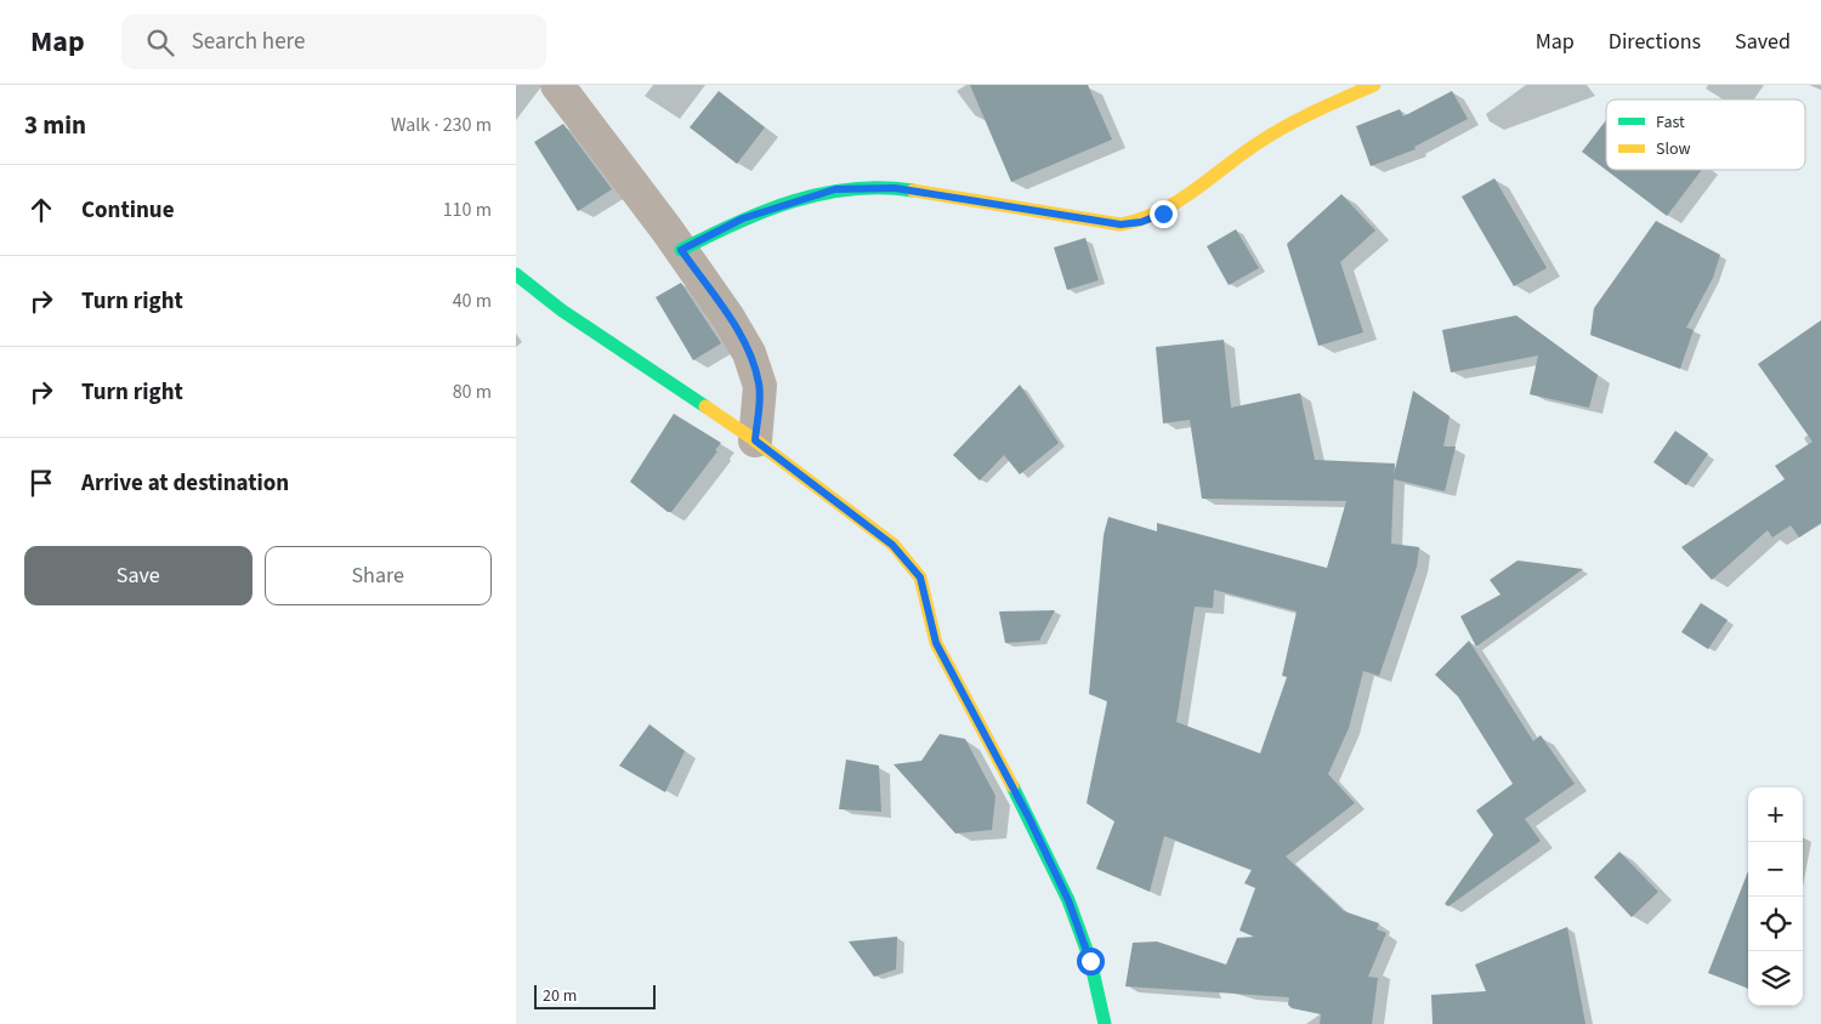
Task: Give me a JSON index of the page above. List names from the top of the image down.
{
  "legend": ["Fast", "Slow"],
  "scale_bar": "20 m",
  "page": {
    "header": "Map",
    "search": "Search here",
    "nav": ["Map", "Directions", "Saved"],
    "heading": ["3 min", "Walk · 230 m"],
    "list": [
      ["Continue", "110 m"],
      ["Turn right", "40 m"],
      ["Turn right", "80 m"],
      "Arrive at destination"
    ],
    "buttons": ["Save", "Share"],
    "map_buttons": ["+", "−"],
    "scale": "20 m"
  }
}
